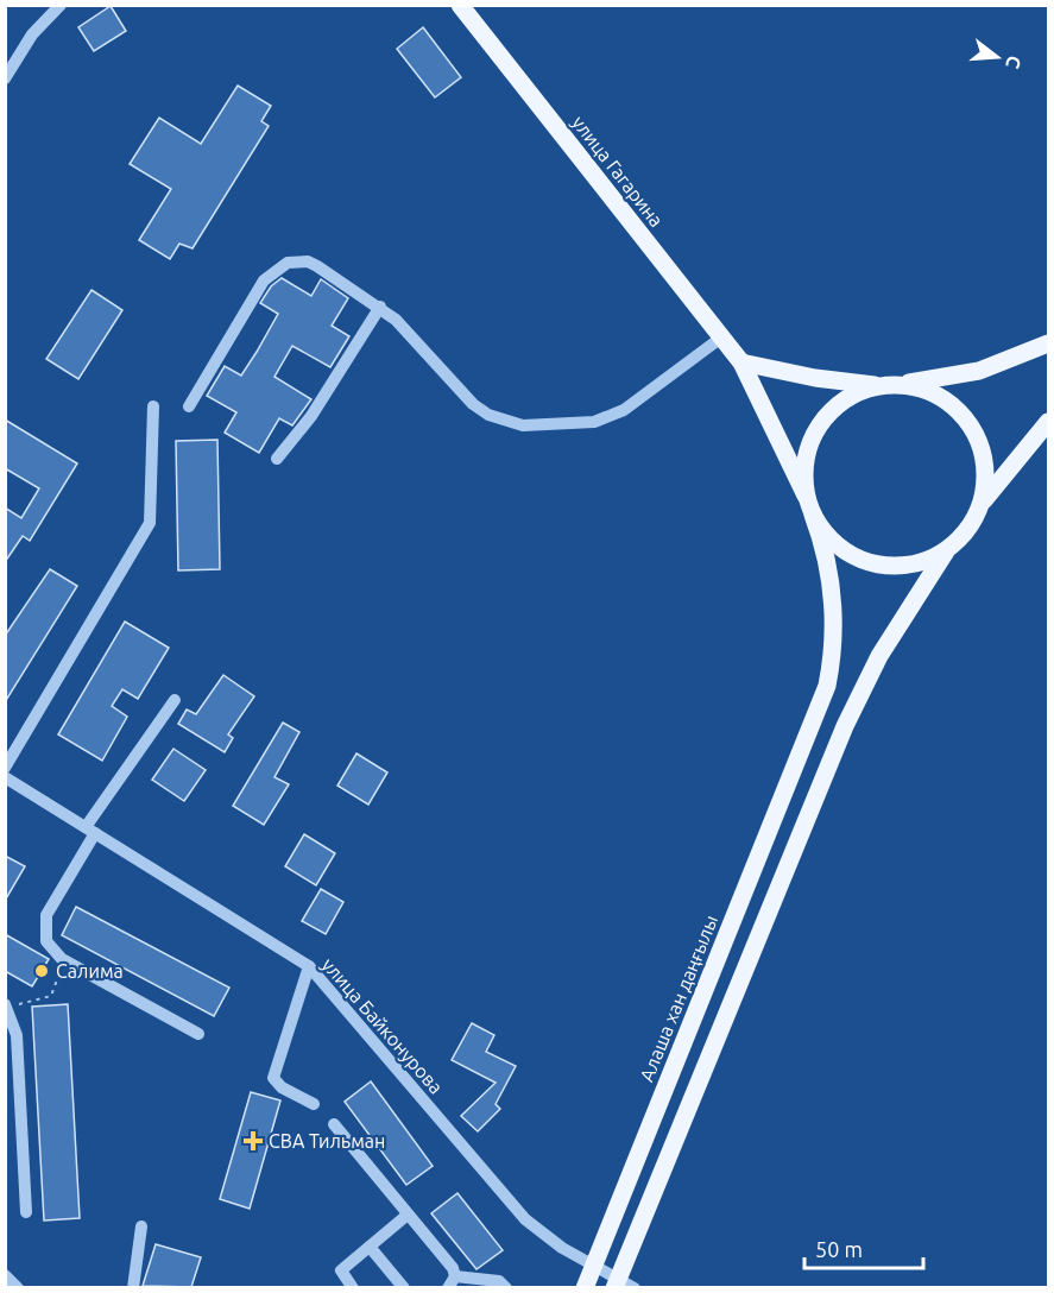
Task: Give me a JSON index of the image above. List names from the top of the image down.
{
  "streets": {
    "main road": ["улица Гагарина", "Алаша хан даңғылы"],
    "street": ["улица Байконурова"]
  },
  "crossings": [
    ["улица Гагарина", "Алаша хан даңғылы"],
    ["Алаша хан даңғылы", "улица Байконурова"]
  ],
  "places": {
    "other": ["Салима"],
    "health": ["СВА Тильман"]
  },
  "scale_bar": "50 m",
  "north": "right"
}
